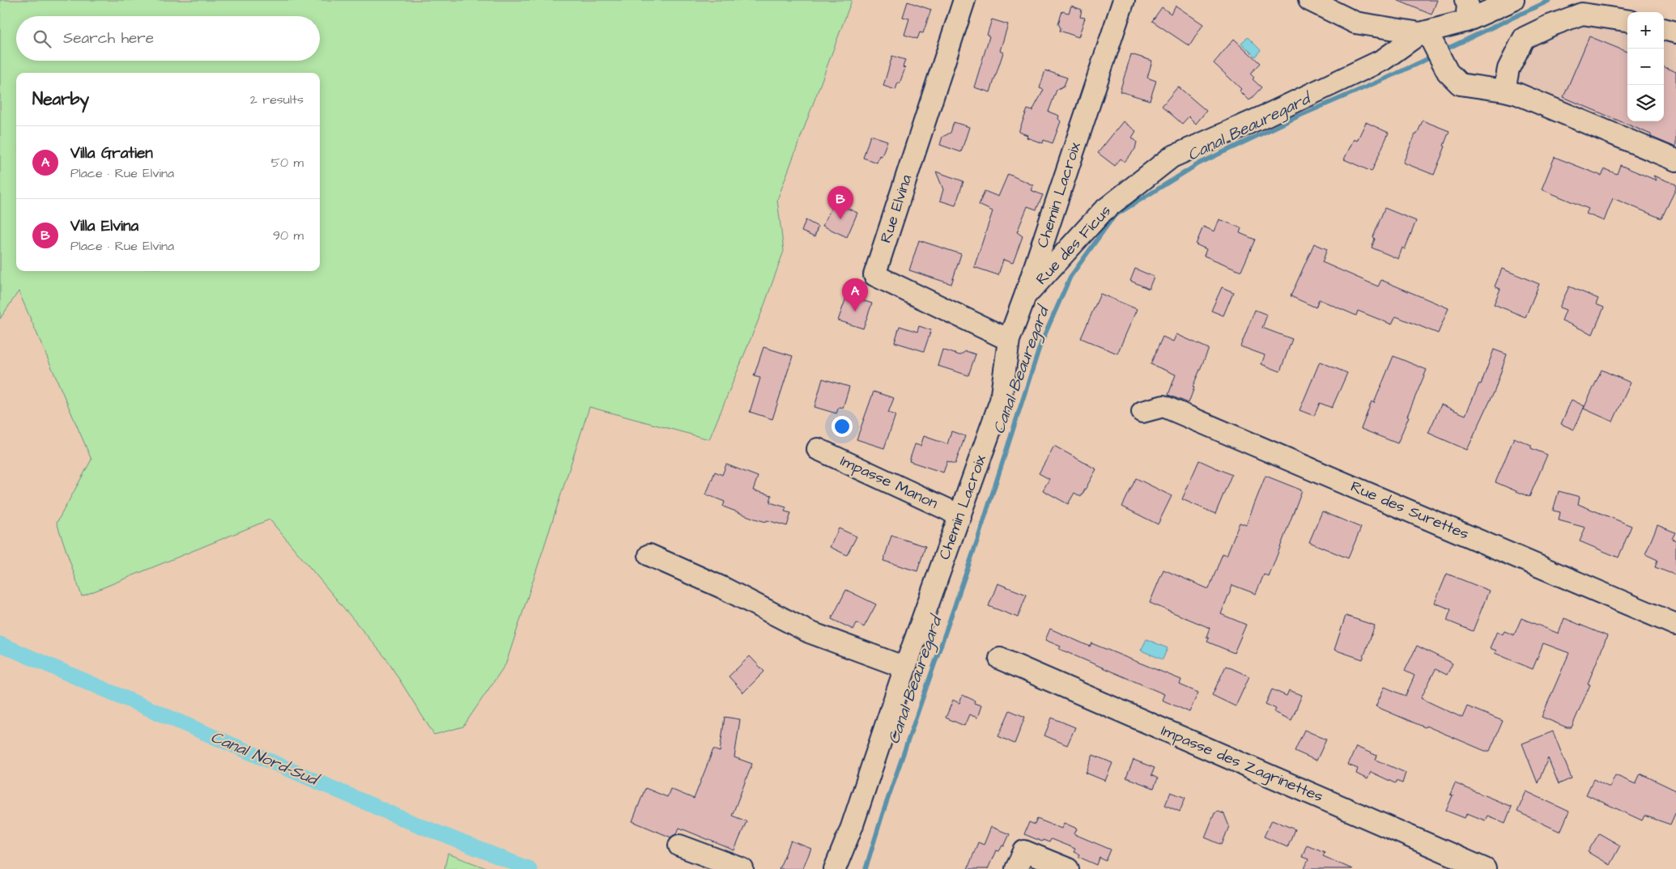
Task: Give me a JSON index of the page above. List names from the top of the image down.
{
  "streets": {
    "street": [
      "Chemin Lacroix",
      "Rue Elvina",
      "Rue des Ficus",
      "Impasse Manon",
      "Rue des Surettes",
      "Impasse des Zagrinettes"
    ]
  },
  "crossings": [
    ["Chemin Lacroix", "Rue Elvina"],
    ["Chemin Lacroix", "Rue des Ficus"],
    ["Chemin Lacroix", "Impasse Manon"]
  ],
  "water": ["Canal Beauregard", "Canal Nord-Sud"],
  "page": {
    "map_buttons": ["+", "−"],
    "search": "Search here",
    "heading": ["Nearby", "2 results"],
    "list": [
      {
        "mark": "A",
        "name": "Villa Gratien",
        "note": "Place · Rue Elvina",
        "value": "50 m"
      },
      {
        "mark": "B",
        "name": "Villa Elvina",
        "note": "Place · Rue Elvina",
        "value": "90 m"
      }
    ],
    "pins": ["B", "A"]
  }
}
